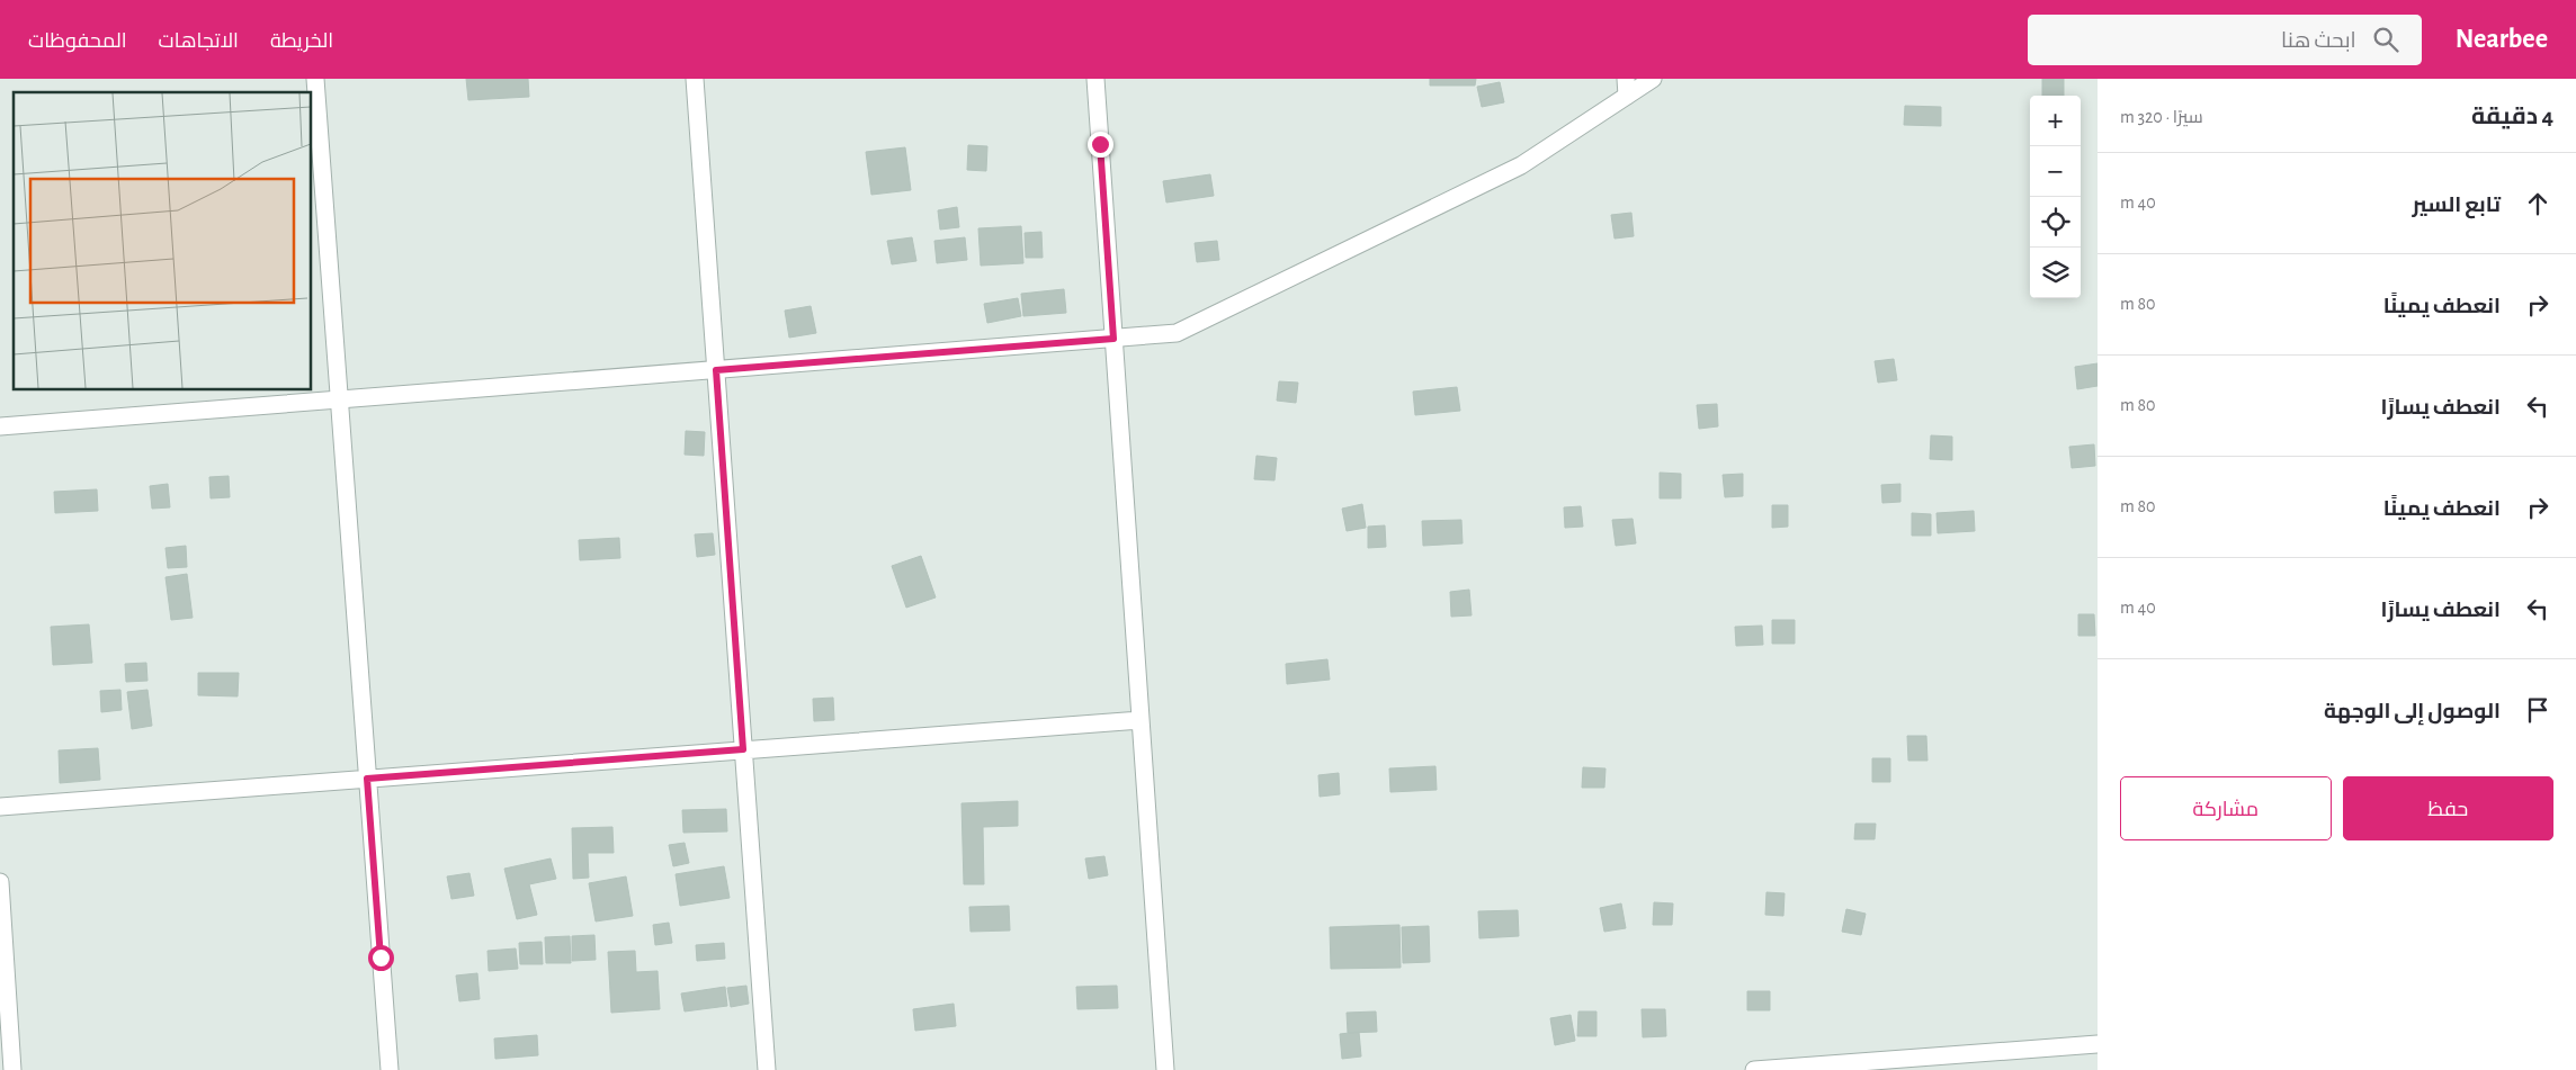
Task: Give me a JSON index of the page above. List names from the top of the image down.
{
  "page": {
    "header": "Nearbee",
    "search": "ابحث هنا",
    "nav": ["الخريطة", "الاتجاهات", "المحفوظات"],
    "heading": ["4 دقيقة", "سيرًا · 320 m"],
    "map_buttons": ["+", "−"],
    "list": [
      ["تابع السير", "40 m"],
      ["انعطف يمينًا", "80 m"],
      ["انعطف يسارًا", "80 m"],
      ["انعطف يمينًا", "80 m"],
      ["انعطف يسارًا", "40 m"],
      "الوصول إلى الوجهة"
    ],
    "buttons": ["حفظ", "مشاركة"]
  }
}
